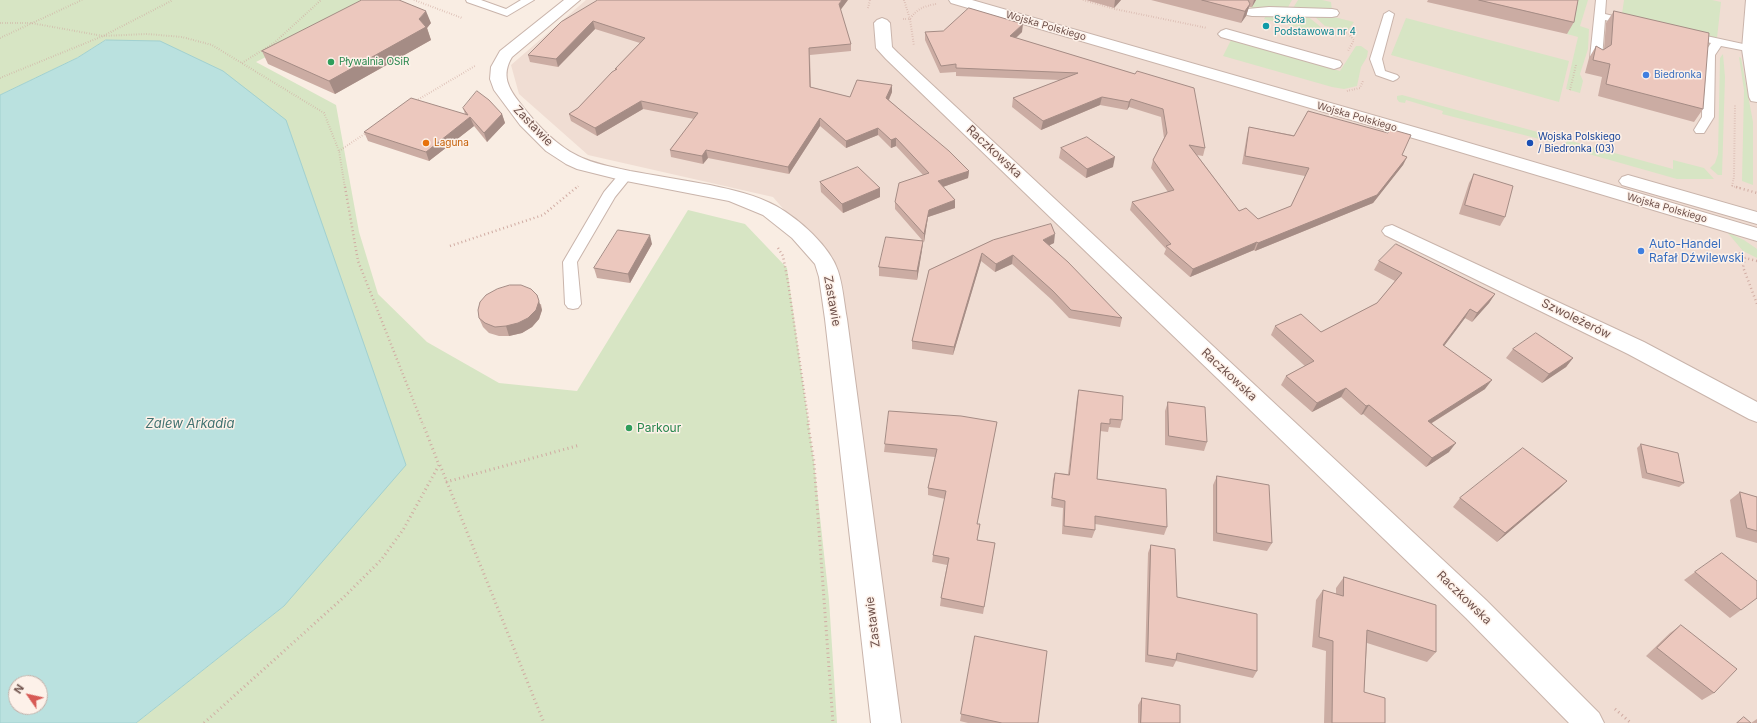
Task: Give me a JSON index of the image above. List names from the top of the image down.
{
  "streets": {
    "street": [
      "Wojska Polskiego",
      "Zastawie",
      "Raczkowska",
      "Szwoleżerów"
    ]
  },
  "water": ["Zalew Arkadia"],
  "places": [
    "Szkoła Podstawowa nr 4",
    "Pływalnia OSiR",
    "Biedronka",
    "Laguna",
    "Wojska Polskiego / Biedronka (03)",
    "Auto-Handel Rafał Dźwilewski",
    "Parkour"
  ],
  "north": "top left"
}
